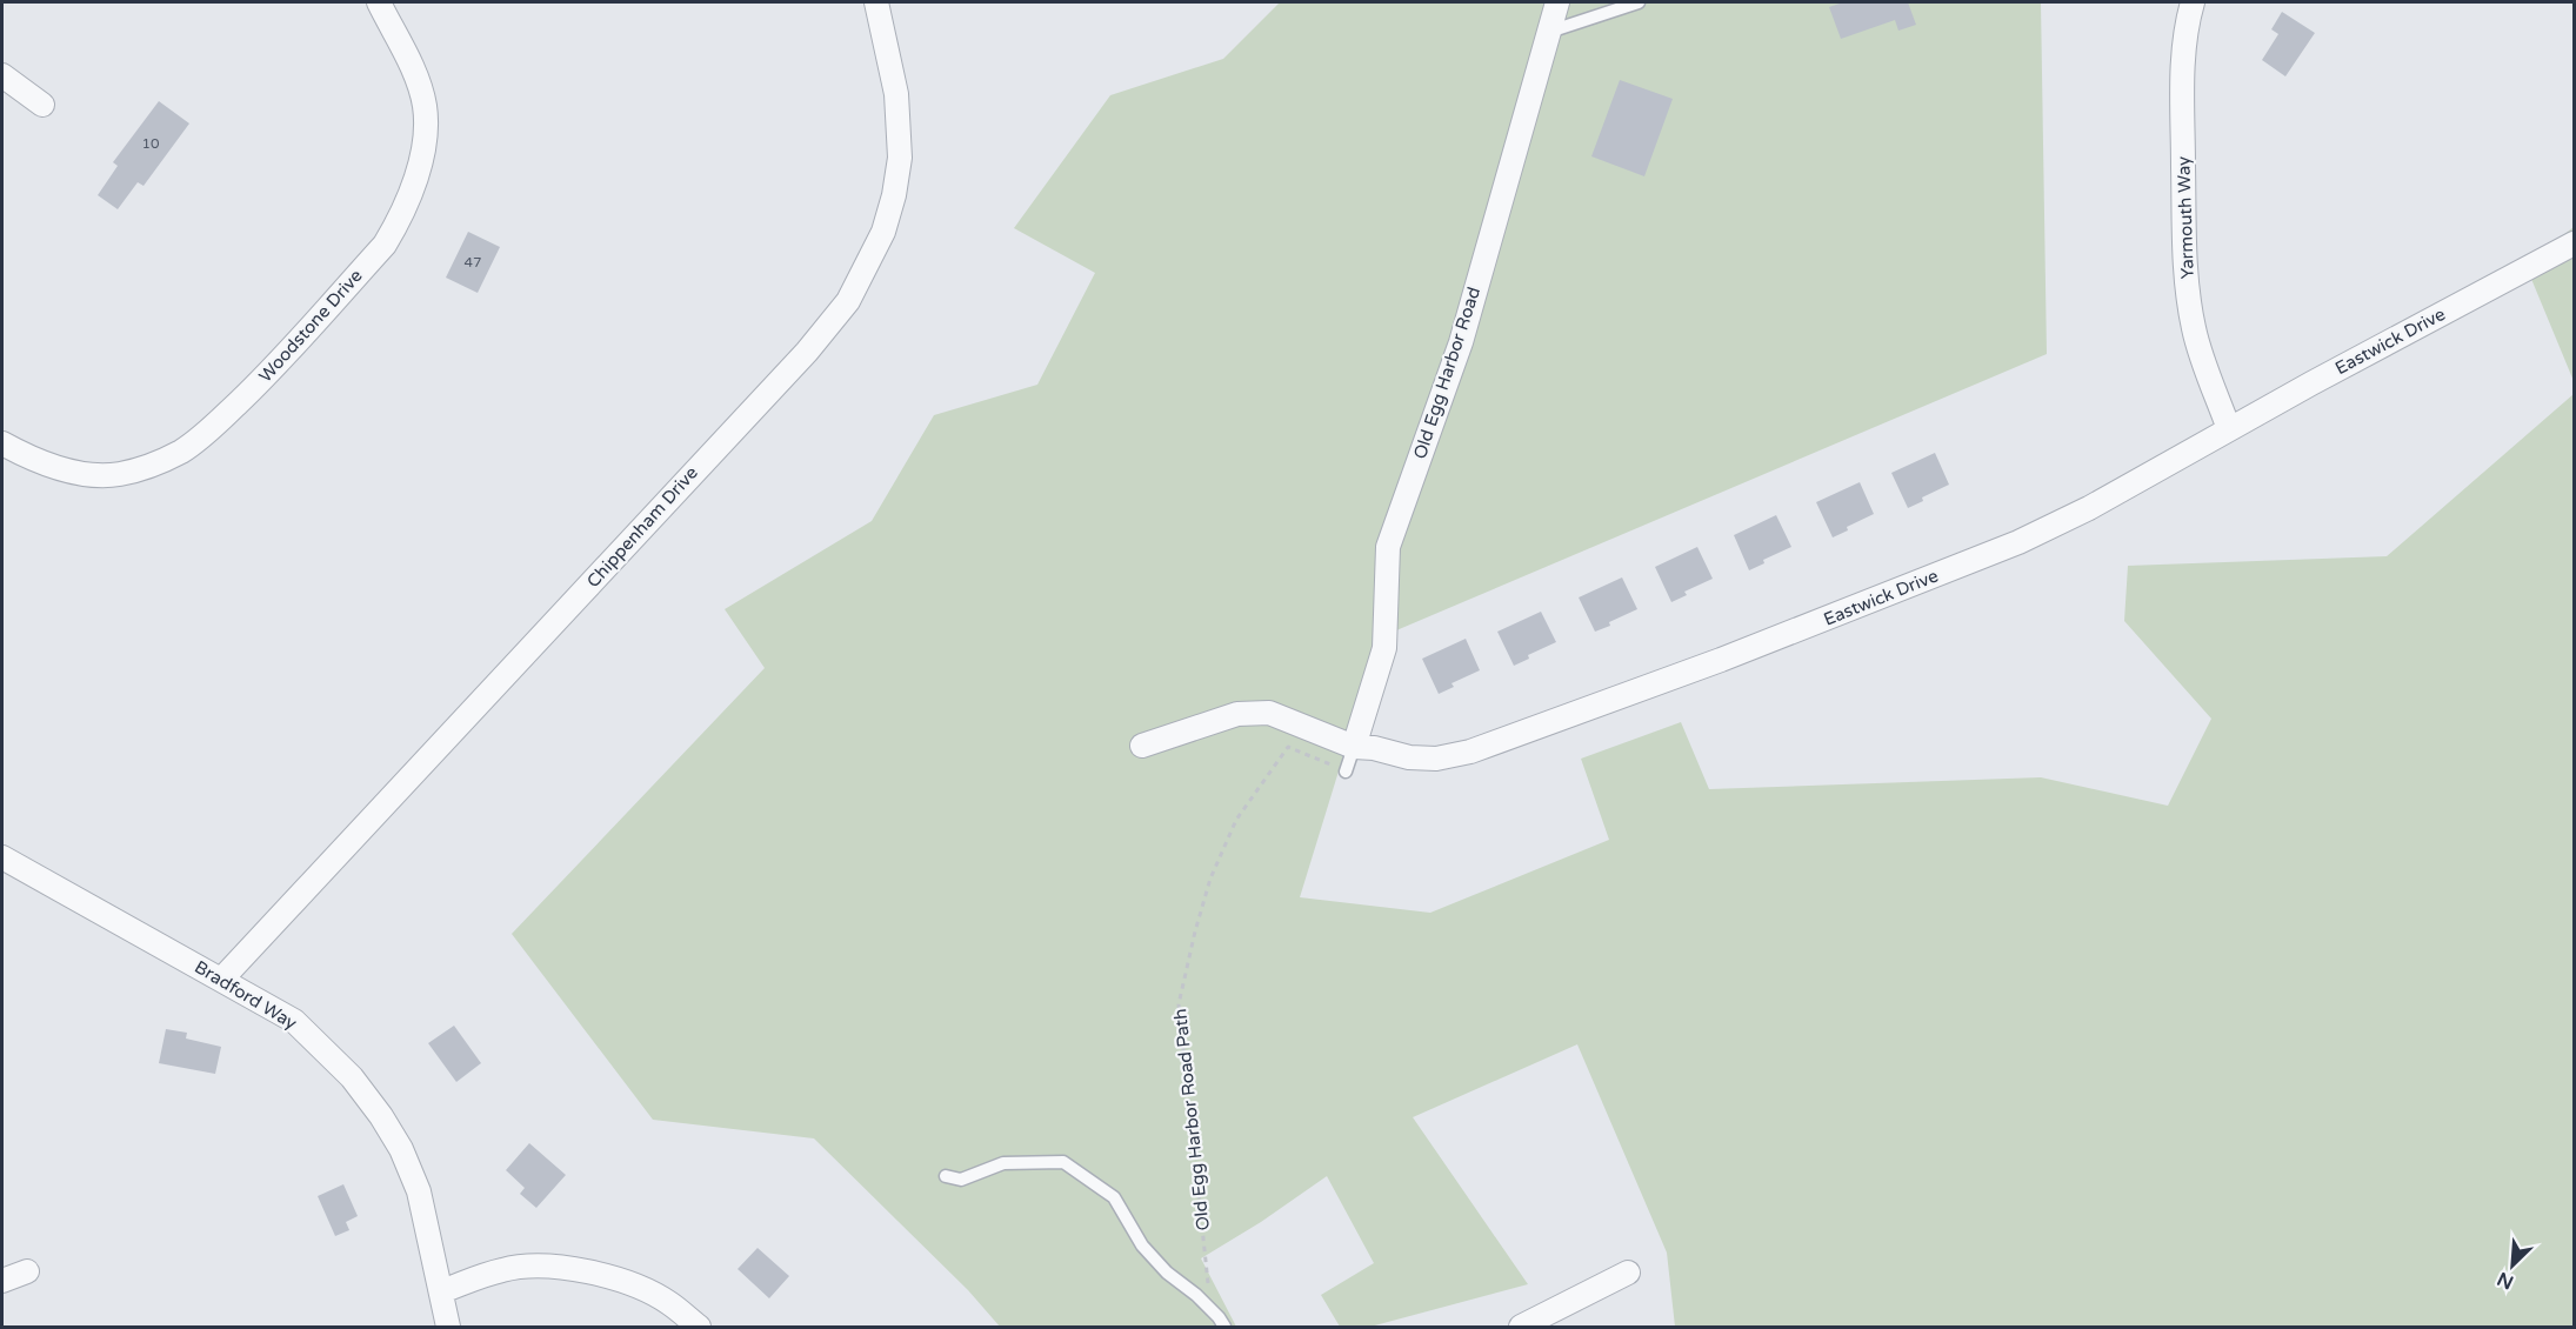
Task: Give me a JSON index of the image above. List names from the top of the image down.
{
  "streets": {
    "street": [
      "Yarmouth Way",
      "Woodstone Drive",
      "Eastwick Drive",
      "Old Egg Harbor Road",
      "Chippenham Drive",
      "Bradford Way"
    ],
    "path": ["Old Egg Harbor Road Path"]
  },
  "crossings": [
    ["Yarmouth Way", "Eastwick Drive"],
    ["Eastwick Drive", "Old Egg Harbor Road"],
    ["Chippenham Drive", "Bradford Way"]
  ],
  "house_numbers": ["10", "47"],
  "north": "bottom left"
}
